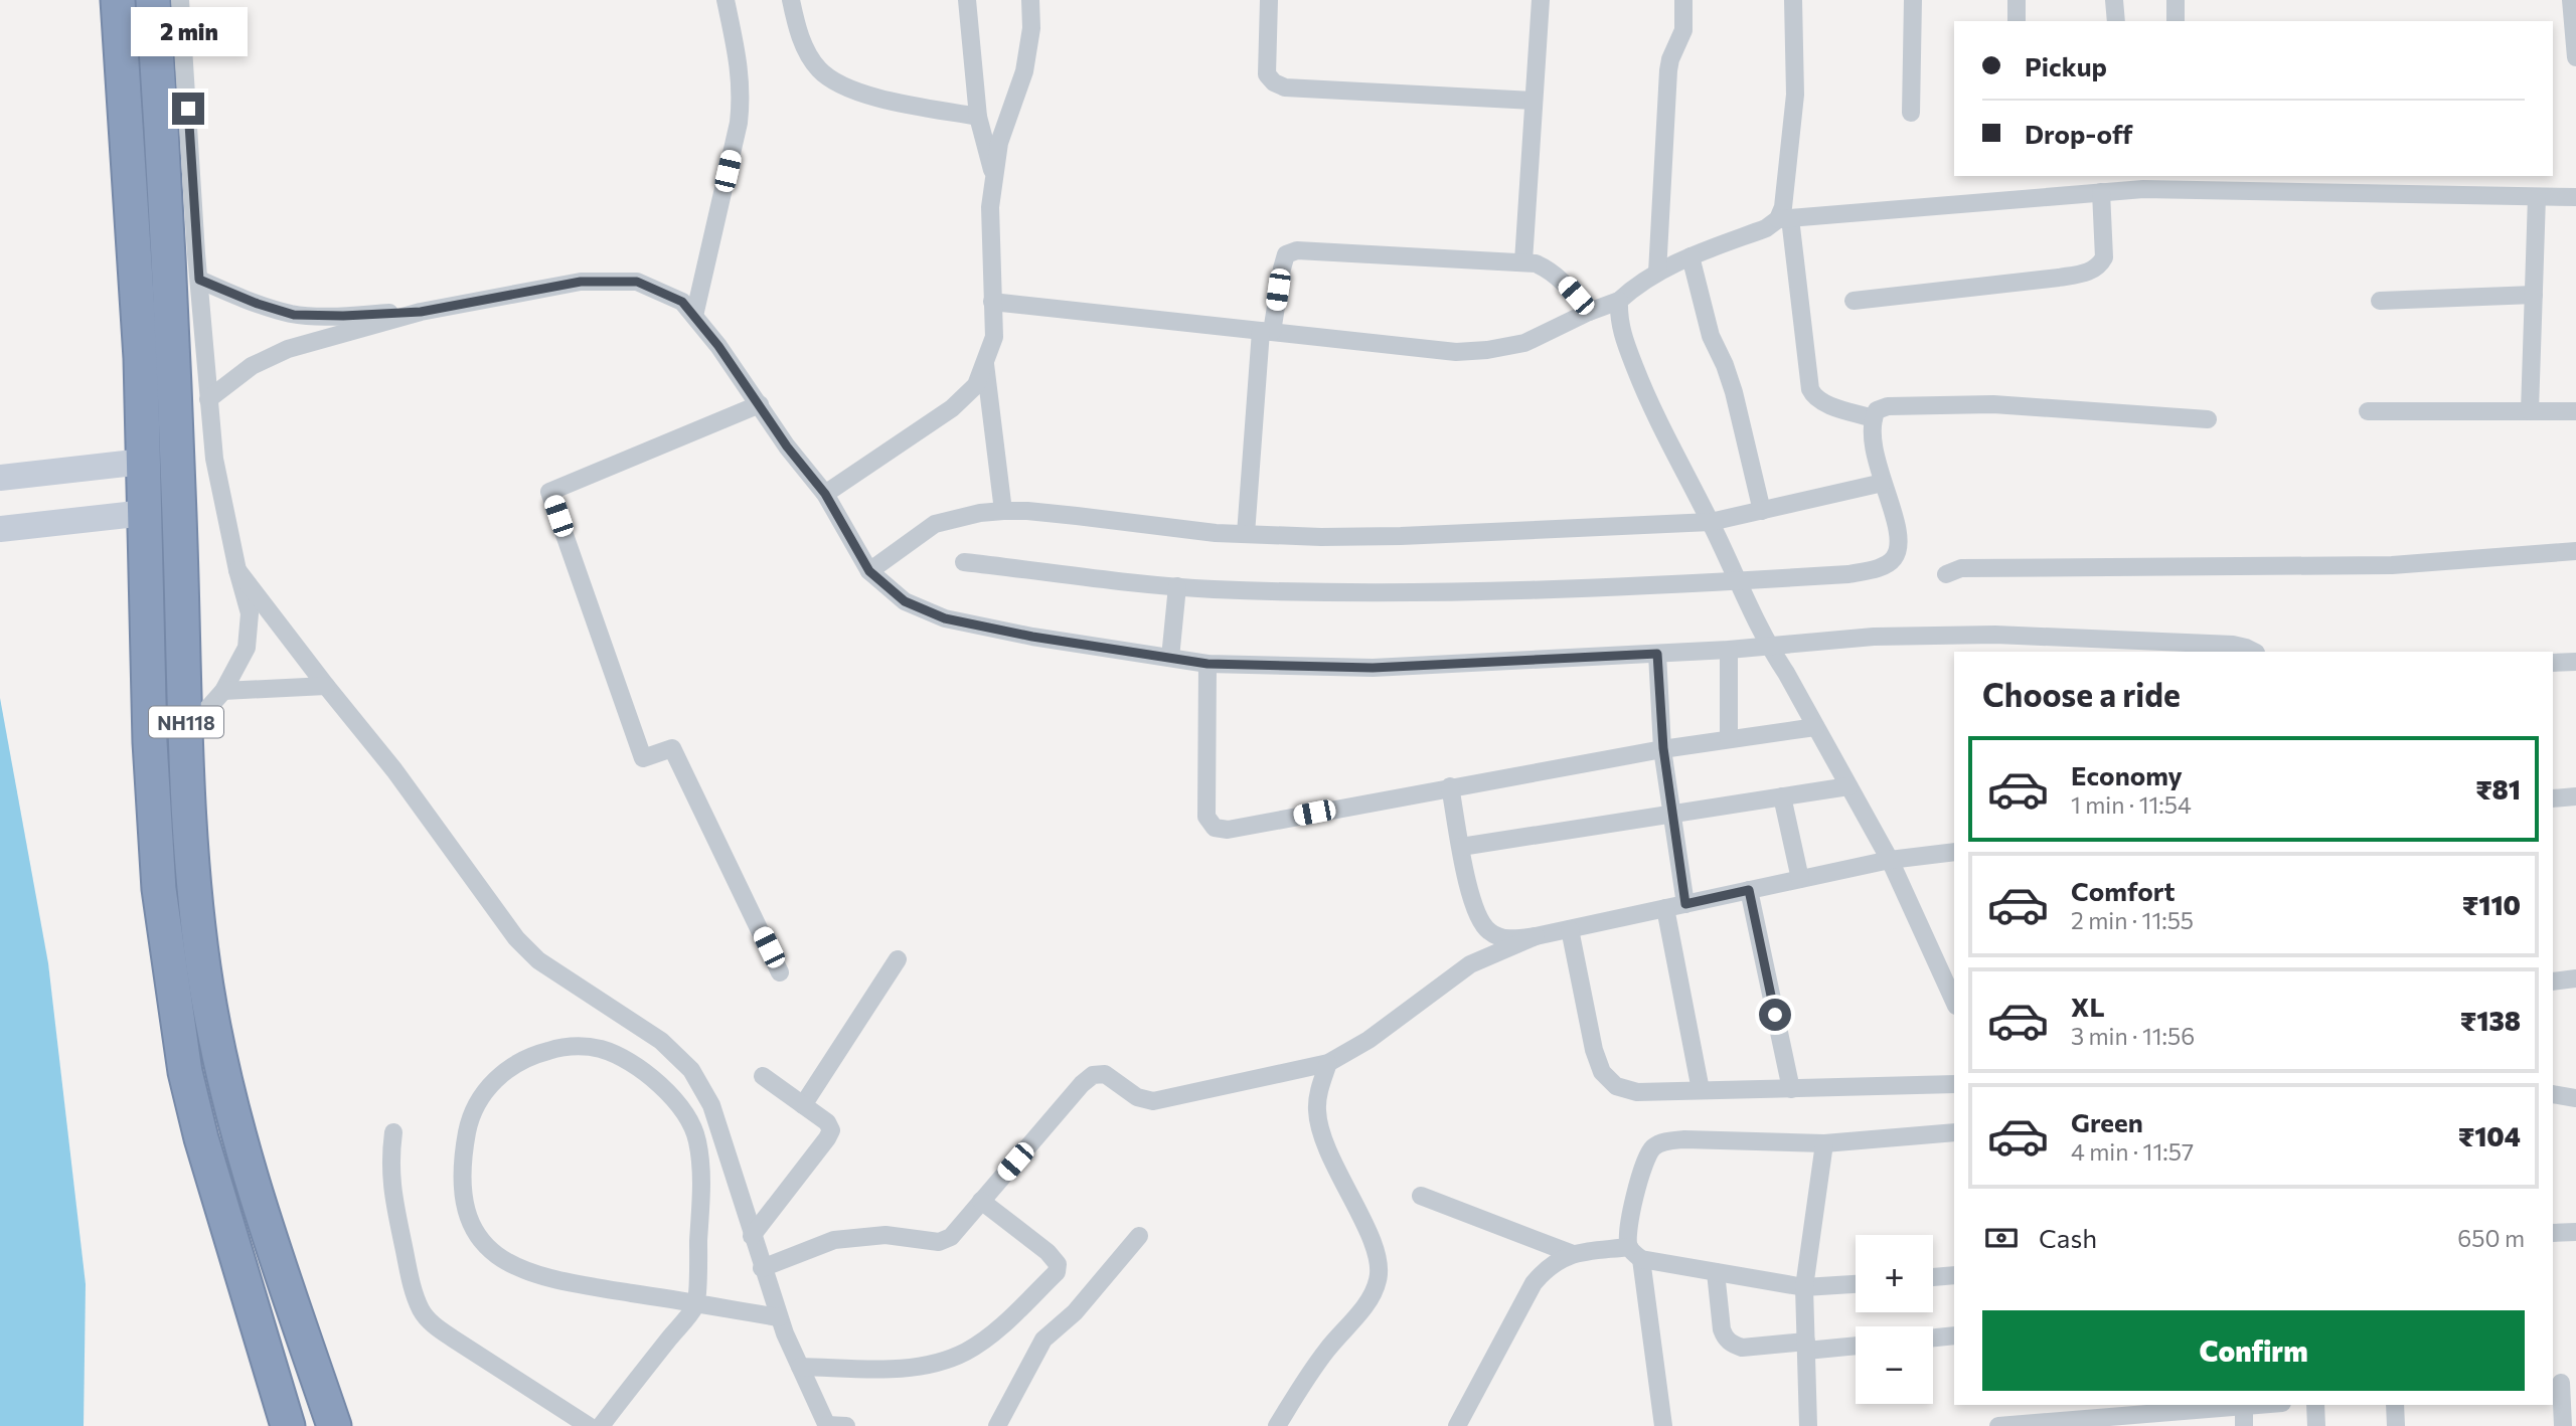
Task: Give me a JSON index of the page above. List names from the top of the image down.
{
  "streets": {
    "highway": ["NH118"]
  },
  "page": {
    "bubble": "2 min",
    "banner": ["Pickup", "Drop-off"],
    "heading": "Choose a ride",
    "list": [
      {
        "name": "Economy",
        "note": "1 min · 11:54",
        "value": "₹81"
      },
      {
        "name": "Comfort",
        "note": "2 min · 11:55",
        "value": "₹110"
      },
      {
        "name": "XL",
        "note": "3 min · 11:56",
        "value": "₹138"
      },
      {
        "name": "Green",
        "note": "4 min · 11:57",
        "value": "₹104"
      }
    ],
    "pay": ["Cash", "650 m"],
    "map_buttons": ["+", "−"],
    "buttons": "Confirm"
  }
}
